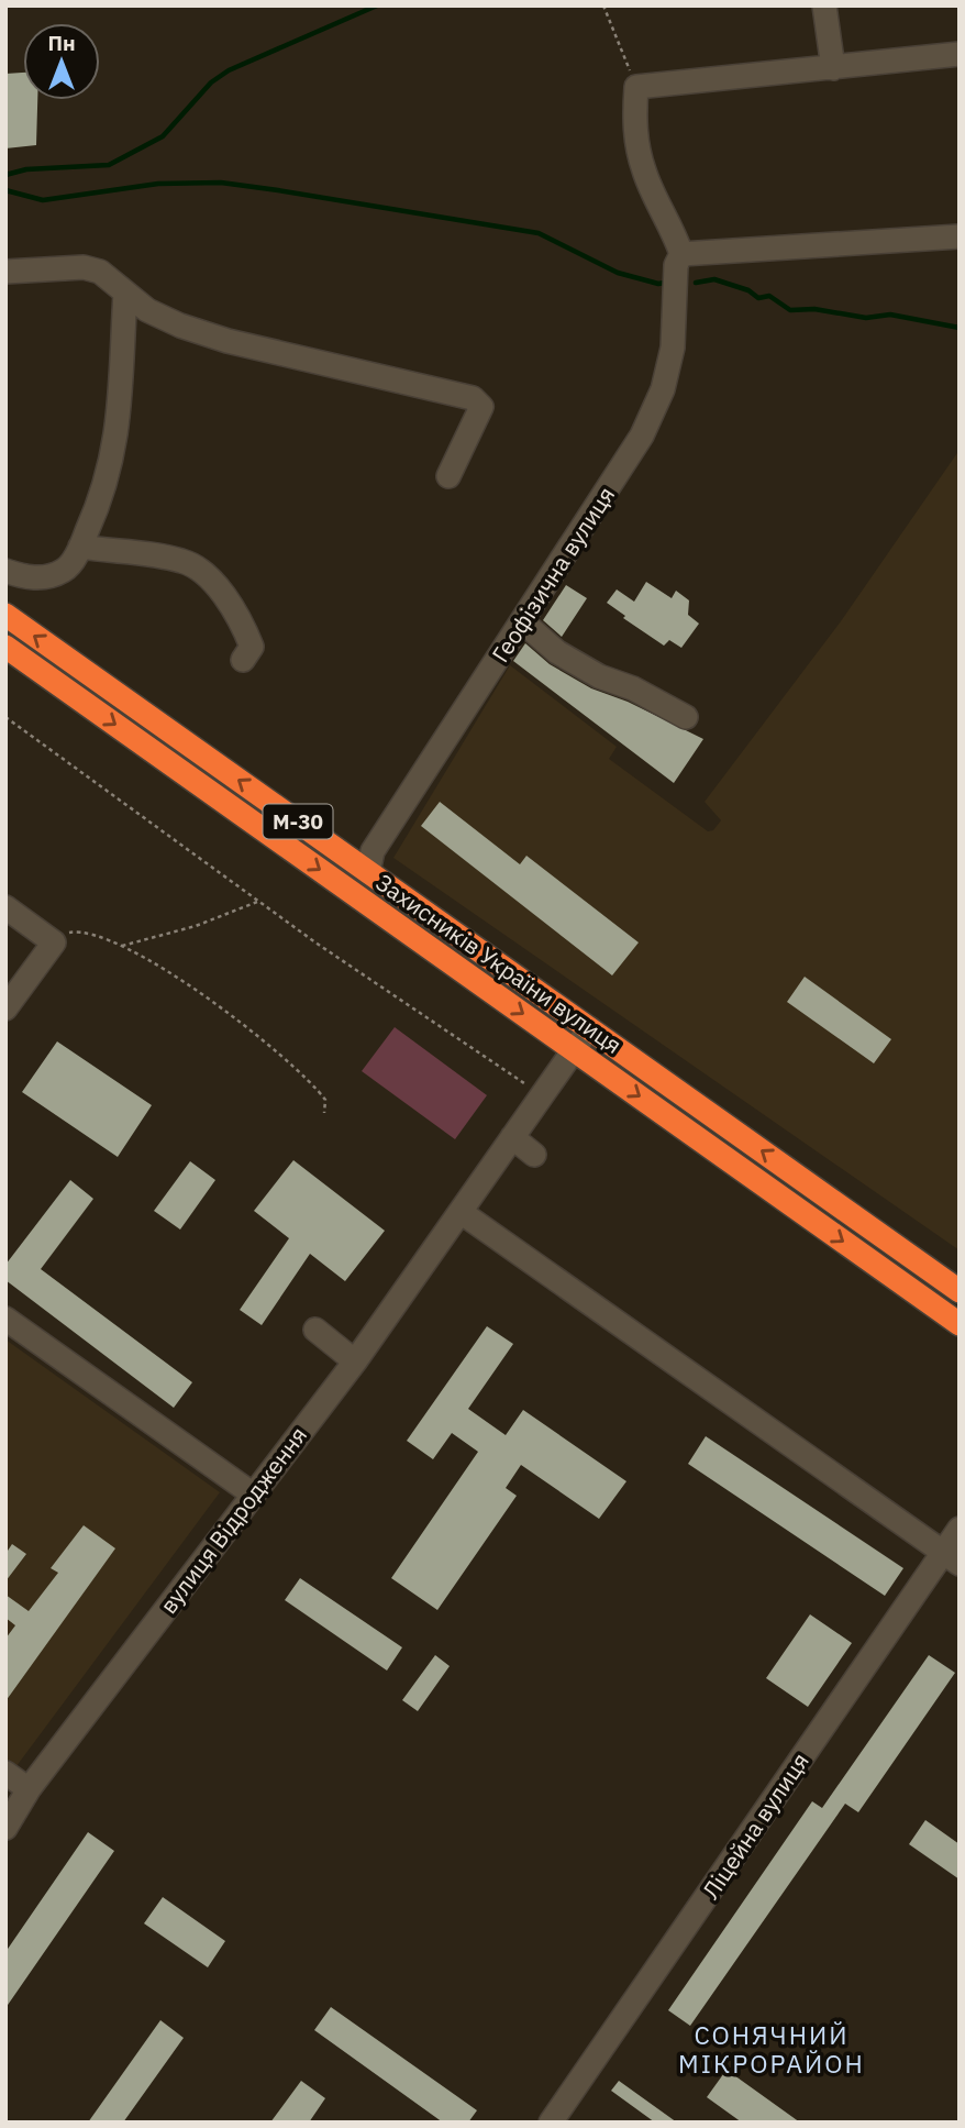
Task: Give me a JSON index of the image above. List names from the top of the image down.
{
  "streets": {
    "highway": ["М-30", "Захисників України вулиця"],
    "street": ["Геофізична вулиця", "вулиця Відродження", "Ліцейна вулиця"]
  },
  "crossings": [
    ["Геофізична вулиця", "Захисників України вулиця"],
    ["Захисників України вулиця", "вулиця Відродження"]
  ],
  "districts": ["СОНЯЧНИЙ МІКРОРАЙОН"],
  "north": "top"
}
